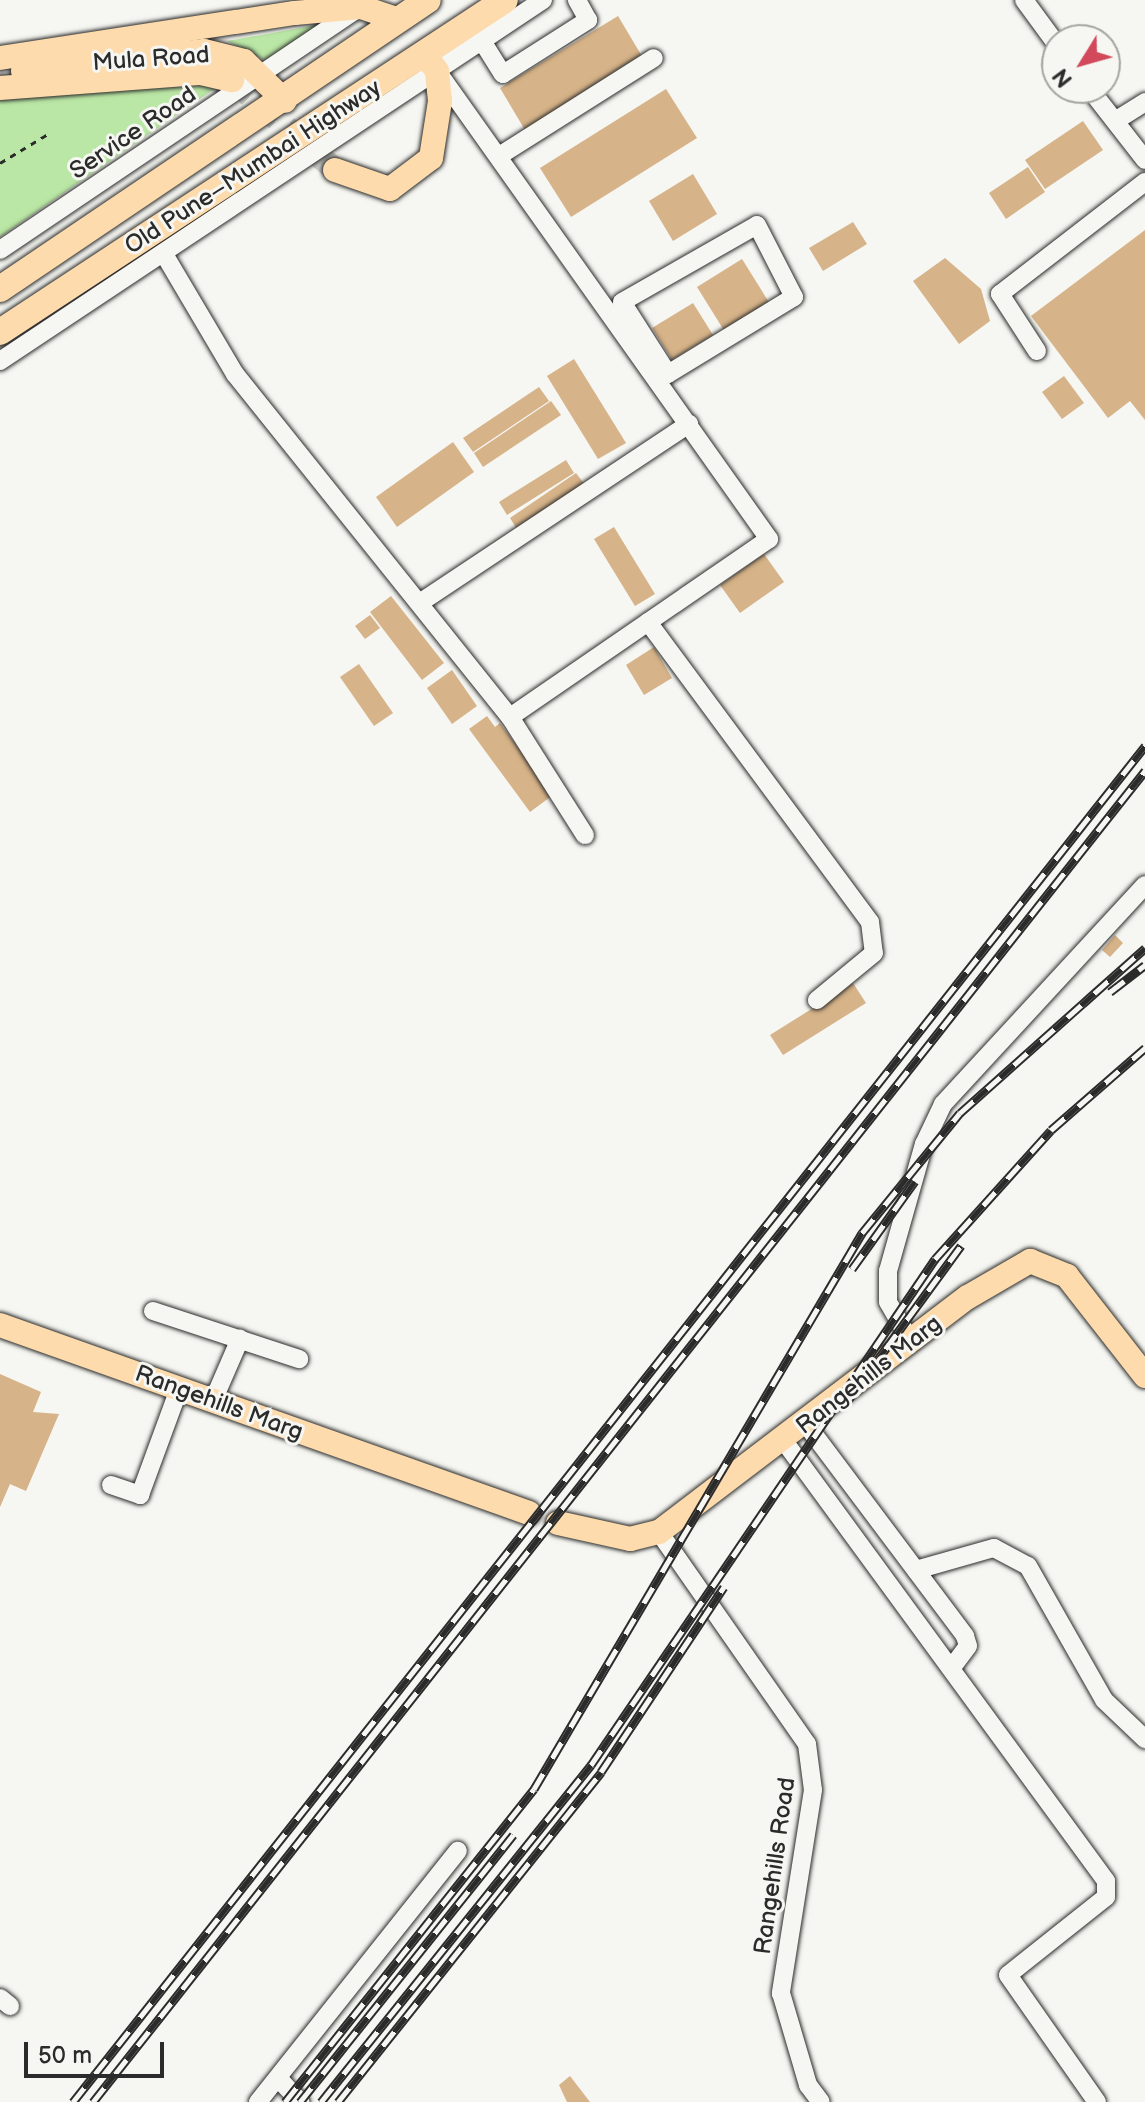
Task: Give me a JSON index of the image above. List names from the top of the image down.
{
  "streets": {
    "highway": ["Old Pune–Mumbai Highway"],
    "main road": ["Mula Road", "Rangehills Marg"],
    "street": ["Service Road", "Rangehills Road"]
  },
  "crossings": [
    ["Mula Road", "Service Road"],
    ["Mula Road", "Old Pune–Mumbai Highway"],
    ["Rangehills Marg", "Rangehills Road"]
  ],
  "scale_bar": "50 m",
  "north": "bottom left"
}
